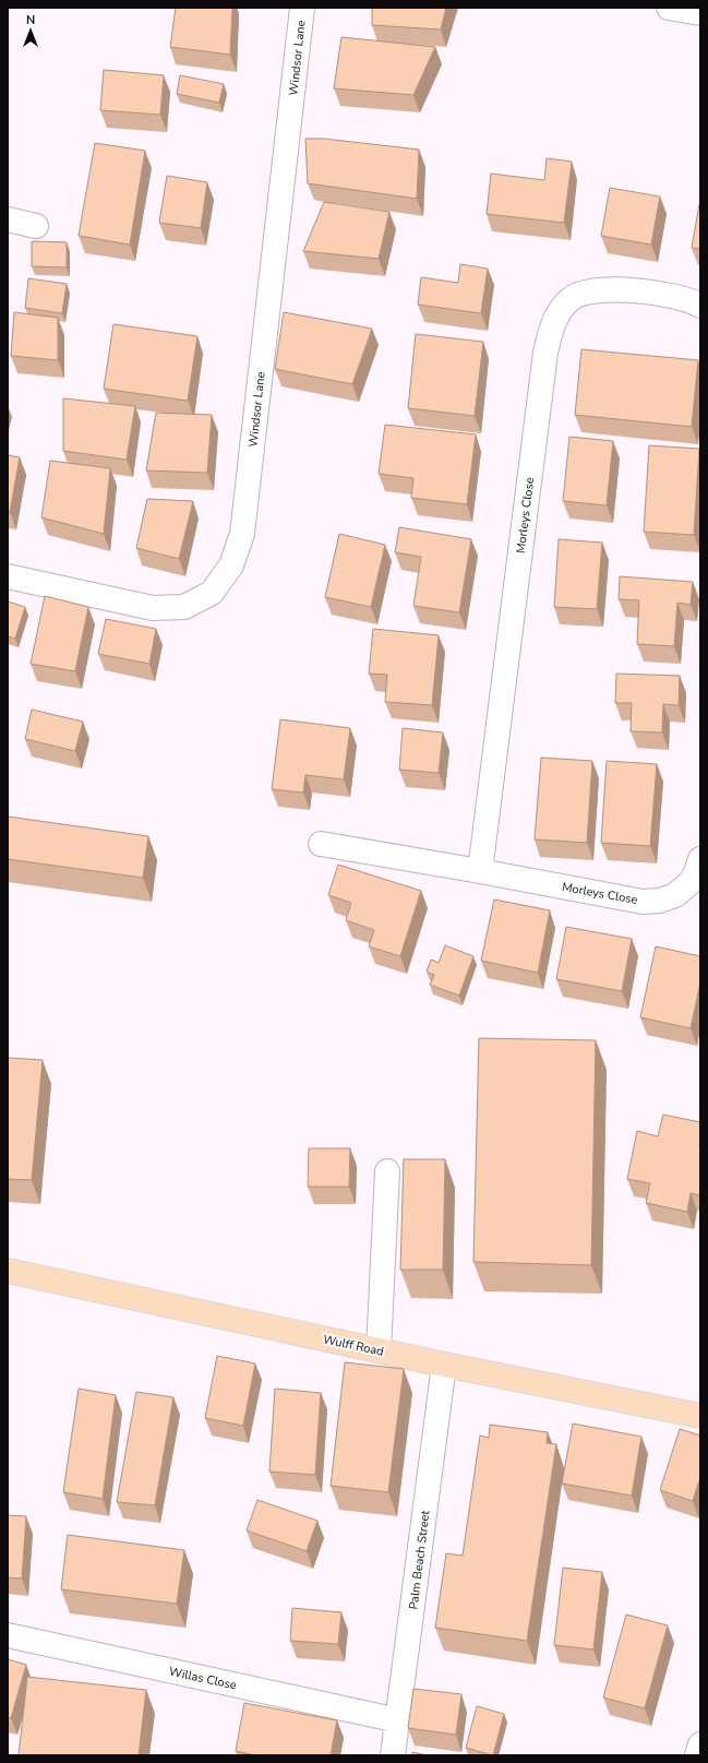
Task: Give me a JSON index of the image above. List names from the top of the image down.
{
  "streets": {
    "main road": ["Wulff Road"],
    "street": [
      "Windsor Lane",
      "Morleys Close",
      "Palm Beach Street",
      "Willas Close"
    ]
  },
  "crossings": [
    ["Wulff Road", "Palm Beach Street"],
    ["Palm Beach Street", "Willas Close"]
  ],
  "north": "top"
}
